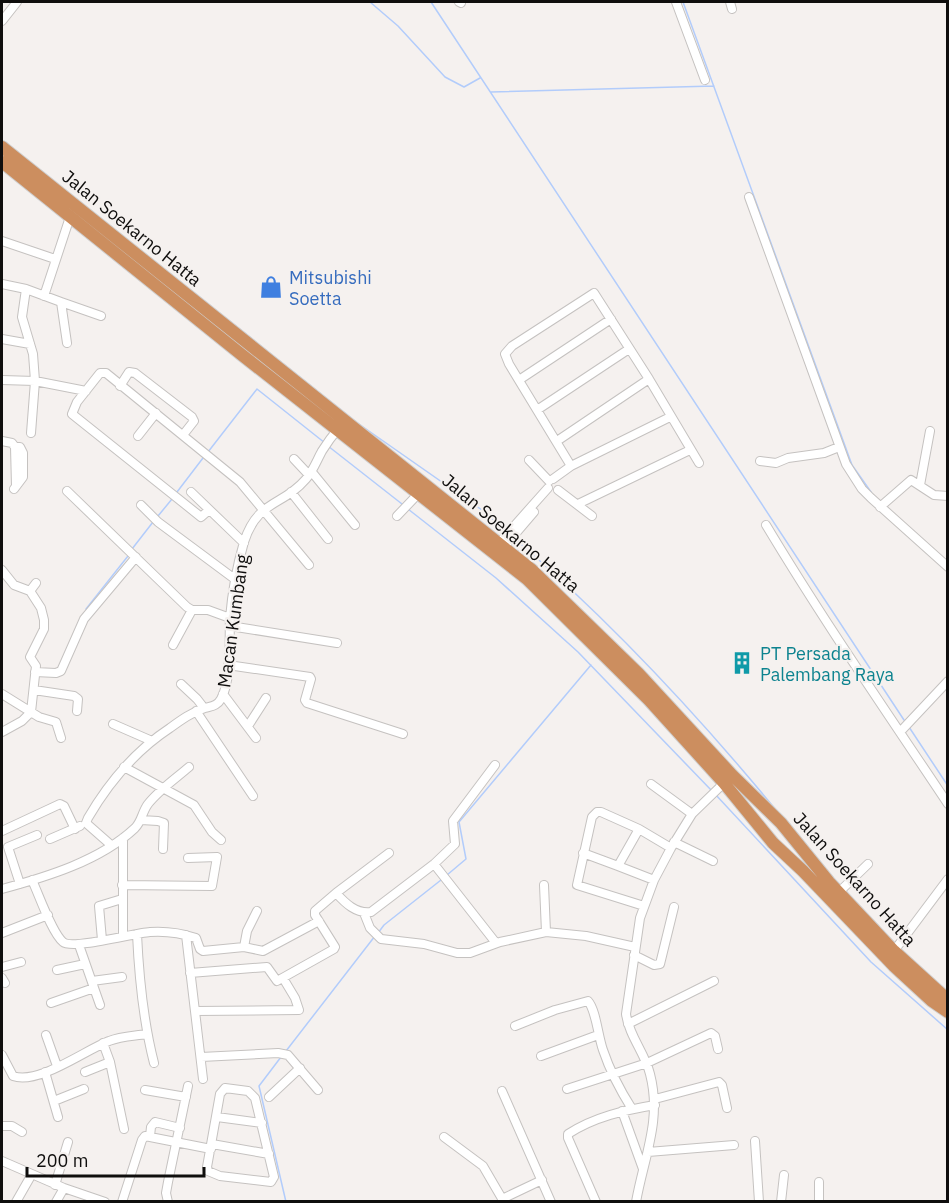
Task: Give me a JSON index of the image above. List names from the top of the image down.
{
  "streets": {
    "highway": ["Jalan Soekarno Hatta"],
    "street": ["Macan Kumbang"]
  },
  "crossings": [
    ["Jalan Soekarno Hatta", "Macan Kumbang"]
  ],
  "places": {
    "shop": ["Mitsubishi Soetta"],
    "building": ["PT Persada Palembang Raya"]
  },
  "scale_bar": "200 m"
}
